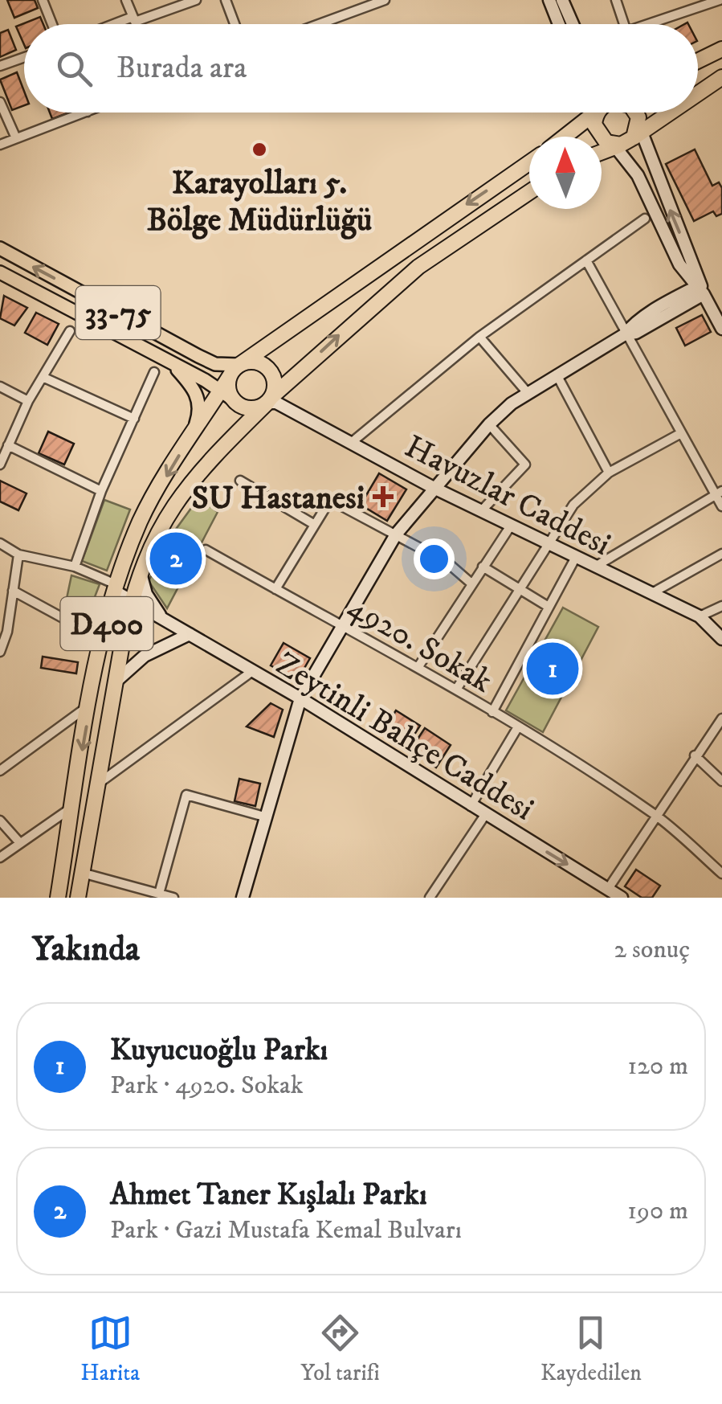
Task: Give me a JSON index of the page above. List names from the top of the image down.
{
  "streets": {
    "highway": ["D400"],
    "main road": ["33-75"],
    "street": ["Havuzlar Caddesi", "4920. Sokak", "Zeytinli Bahçe Caddesi"]
  },
  "crossings": [
    ["33-75", "Havuzlar Caddesi"],
    ["33-75", "D400"],
    ["Havuzlar Caddesi", "D400"],
    ["D400", "Zeytinli Bahçe Caddesi"]
  ],
  "places": {
    "other": ["Karayolları 5. Bölge Müdürlüğü"],
    "health": ["SU Hastanesi"]
  },
  "north": "top",
  "page": {
    "search": "Burada ara",
    "pins": ["2", "1"],
    "heading": ["Yakında", "2 sonuç"],
    "list": [
      {
        "mark": "1",
        "name": "Kuyucuoğlu Parkı",
        "note": "Park · 4920. Sokak",
        "value": "120 m"
      },
      {
        "mark": "2",
        "name": "Ahmet Taner Kışlalı Parkı",
        "note": "Park · Gazi Mustafa Kemal Bulvarı",
        "value": "190 m"
      }
    ],
    "nav": ["Harita", "Yol tarifi", "Kaydedilen"]
  }
}
